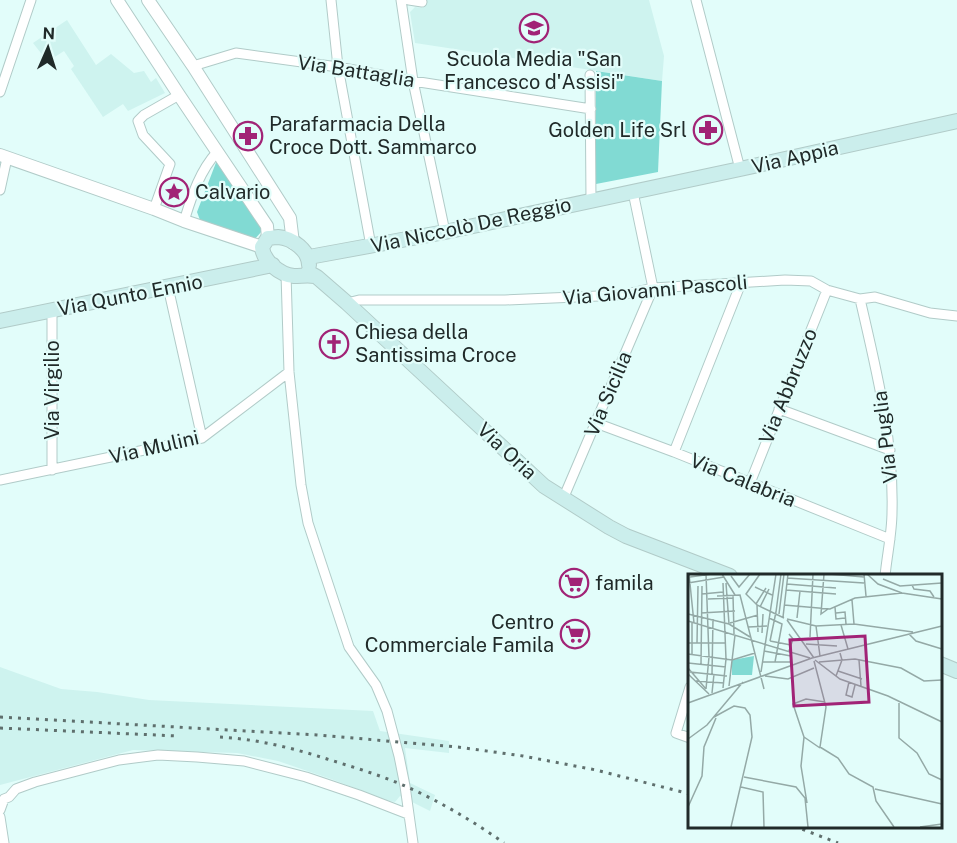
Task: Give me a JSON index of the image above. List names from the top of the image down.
{
  "streets": {
    "main road": [
      "Via Appia",
      "Via Niccolò De Reggio",
      "Via Qunto Ennio",
      "Via Oria"
    ],
    "street": [
      "Via Battaglia",
      "Via Giovanni Pascoli",
      "Via Abbruzzo",
      "Via Virgilio",
      "Via Sicilia",
      "Via Puglia",
      "Via Mulini",
      "Via Calabria"
    ]
  },
  "crossings": [
    ["Via Appia", "Via Niccolò De Reggio"],
    ["Via Giovanni Pascoli", "Via Abbruzzo"],
    ["Via Giovanni Pascoli", "Via Sicilia"],
    ["Via Giovanni Pascoli", "Via Puglia"],
    ["Via Giovanni Pascoli", "Via Oria"],
    ["Via Qunto Ennio", "Via Virgilio"],
    ["Via Abbruzzo", "Via Calabria"],
    ["Via Virgilio", "Via Mulini"],
    ["Via Sicilia", "Via Oria"],
    ["Via Sicilia", "Via Calabria"],
    ["Via Puglia", "Via Calabria"]
  ],
  "places": {
    "school or university": ["Scuola Media \"San Francesco d'Assisi\""],
    "pharmacy": ["Golden Life Srl", "Parafarmacia Della Croce Dott. Sammarco"],
    "place": ["Calvario"],
    "church": ["Chiesa della Santissima Croce"],
    "supermarket": ["famila", "Centro Commerciale Famila"]
  },
  "north": "top"
}
